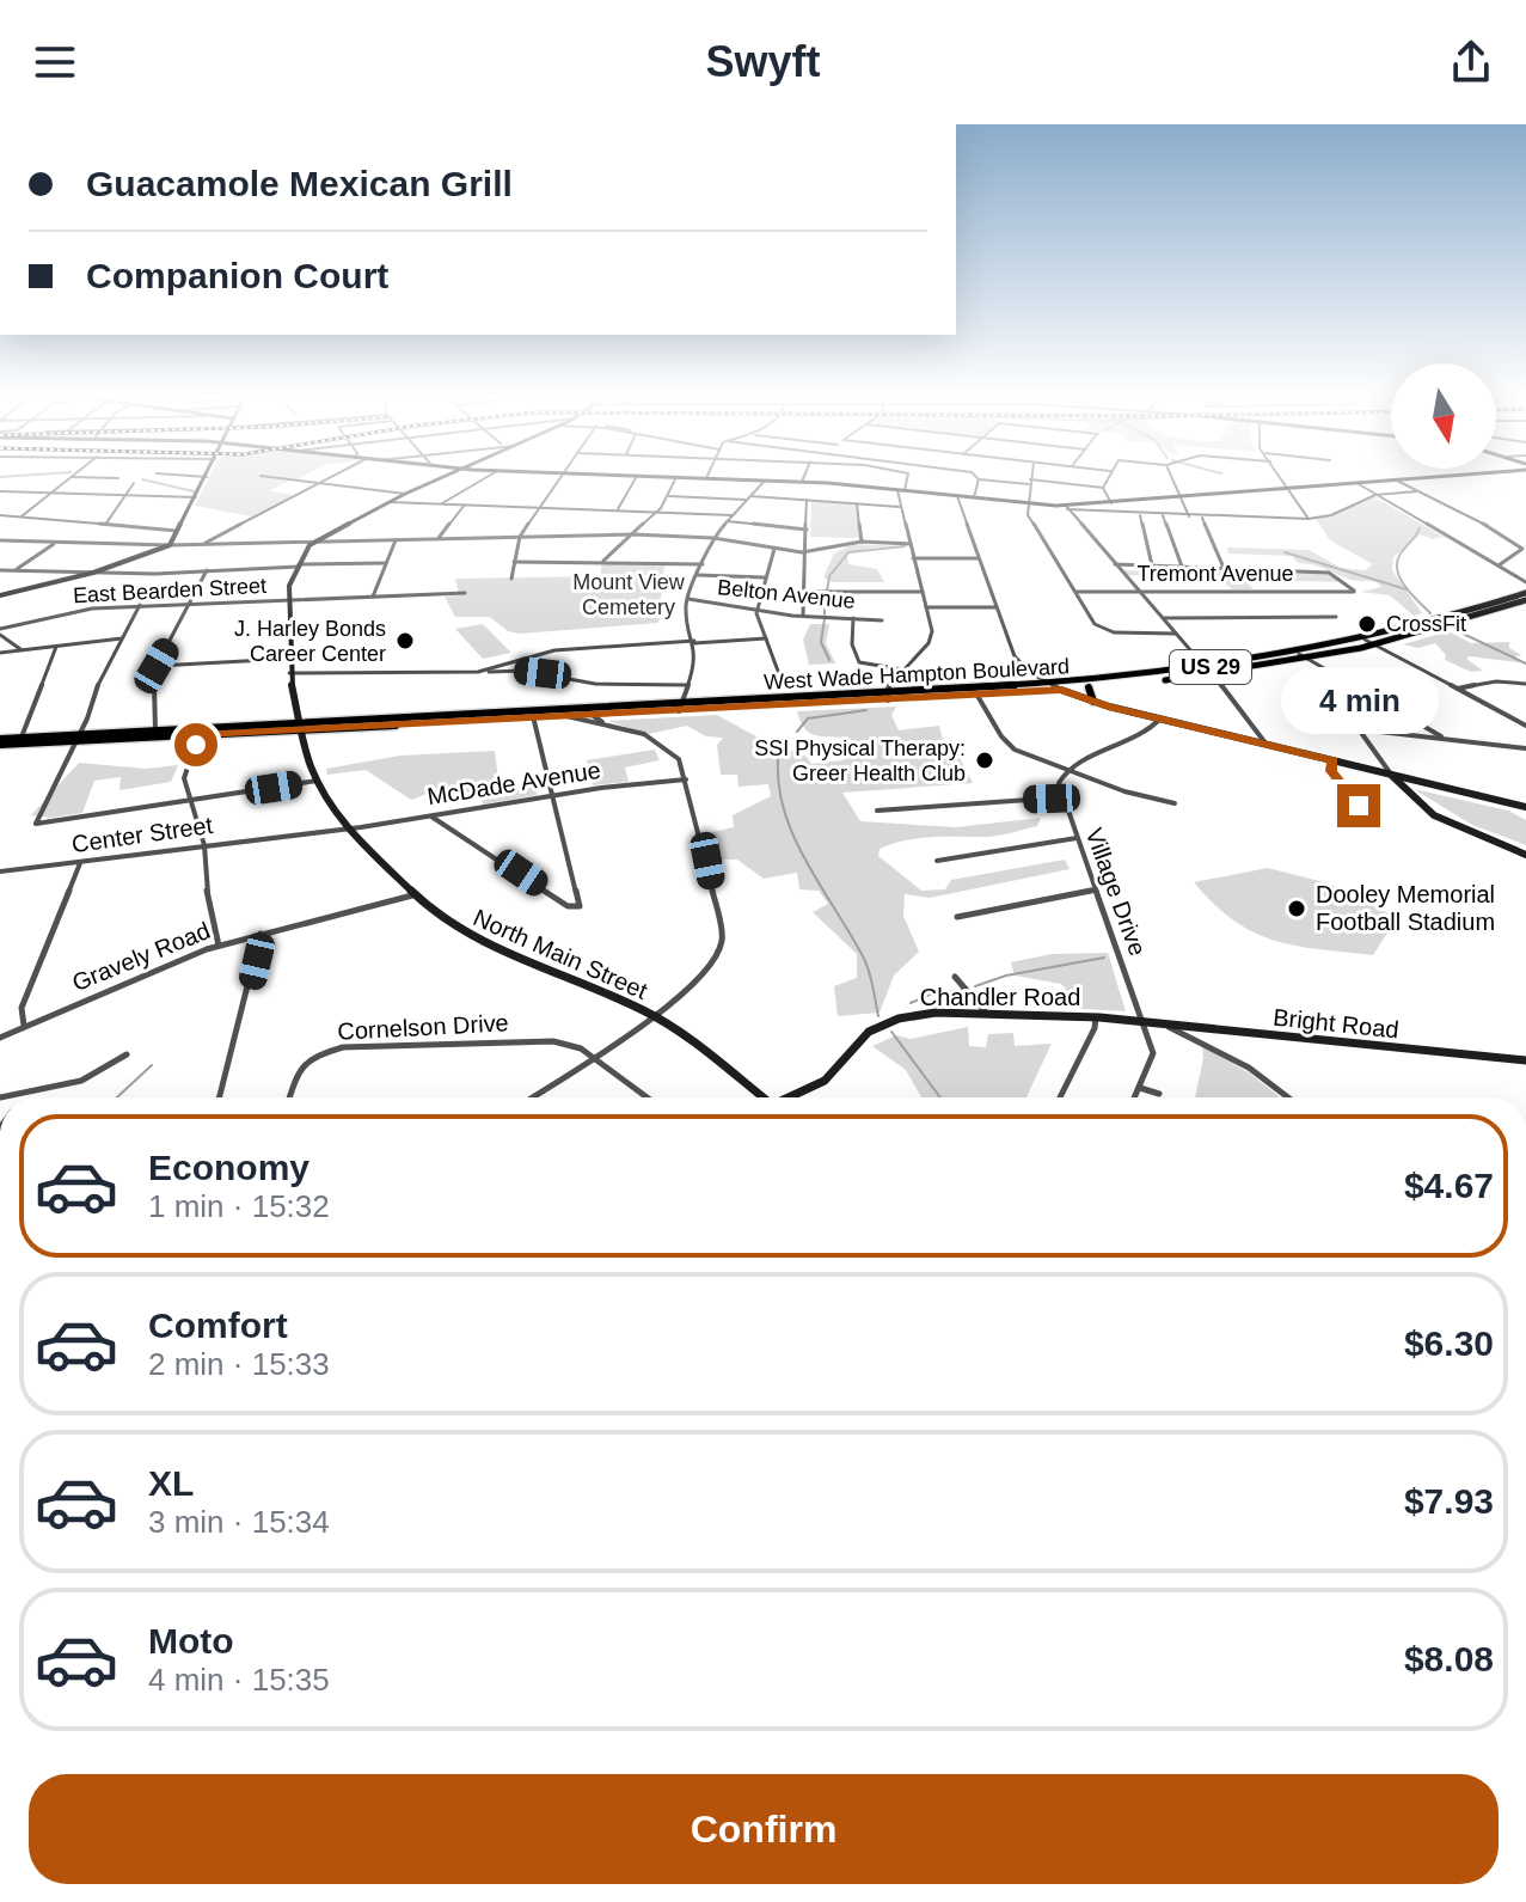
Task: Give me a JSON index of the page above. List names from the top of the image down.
{
  "streets": {
    "main road": [
      "US 29",
      "West Wade Hampton Boulevard",
      "North Main Street",
      "Chandler Road",
      "Bright Road"
    ],
    "street": [
      "Tremont Avenue",
      "East Bearden Street",
      "Belton Avenue",
      "McDade Avenue",
      "Center Street",
      "Village Drive",
      "Gravely Road",
      "Cornelson Drive"
    ]
  },
  "crossings": [
    ["East Bearden Street", "North Main Street"],
    ["US 29", "West Wade Hampton Boulevard"],
    ["US 29", "North Main Street"],
    ["West Wade Hampton Boulevard", "North Main Street"],
    ["McDade Avenue", "Center Street"],
    ["McDade Avenue", "North Main Street"],
    ["Center Street", "North Main Street"],
    ["Village Drive", "Chandler Road"],
    ["Village Drive", "Bright Road"],
    ["North Main Street", "Gravely Road"],
    ["Chandler Road", "Bright Road"]
  ],
  "parks": ["Mount View Cemetery"],
  "places": [
    "CrossFit",
    "J. Harley Bonds Career Center",
    "SSI Physical Therapy: Greer Health Club",
    "Dooley Memorial Football Stadium"
  ],
  "north": "bottom",
  "page": {
    "header": "Swyft",
    "banner": ["Guacamole Mexican Grill", "Companion Court"],
    "bubble": "4 min",
    "list": [
      {
        "name": "Economy",
        "note": "1 min · 15:32",
        "value": "$4.67"
      },
      {
        "name": "Comfort",
        "note": "2 min · 15:33",
        "value": "$6.30"
      },
      {
        "name": "XL",
        "note": "3 min · 15:34",
        "value": "$7.93"
      },
      {
        "name": "Moto",
        "note": "4 min · 15:35",
        "value": "$8.08"
      }
    ],
    "buttons": "Confirm"
  }
}
